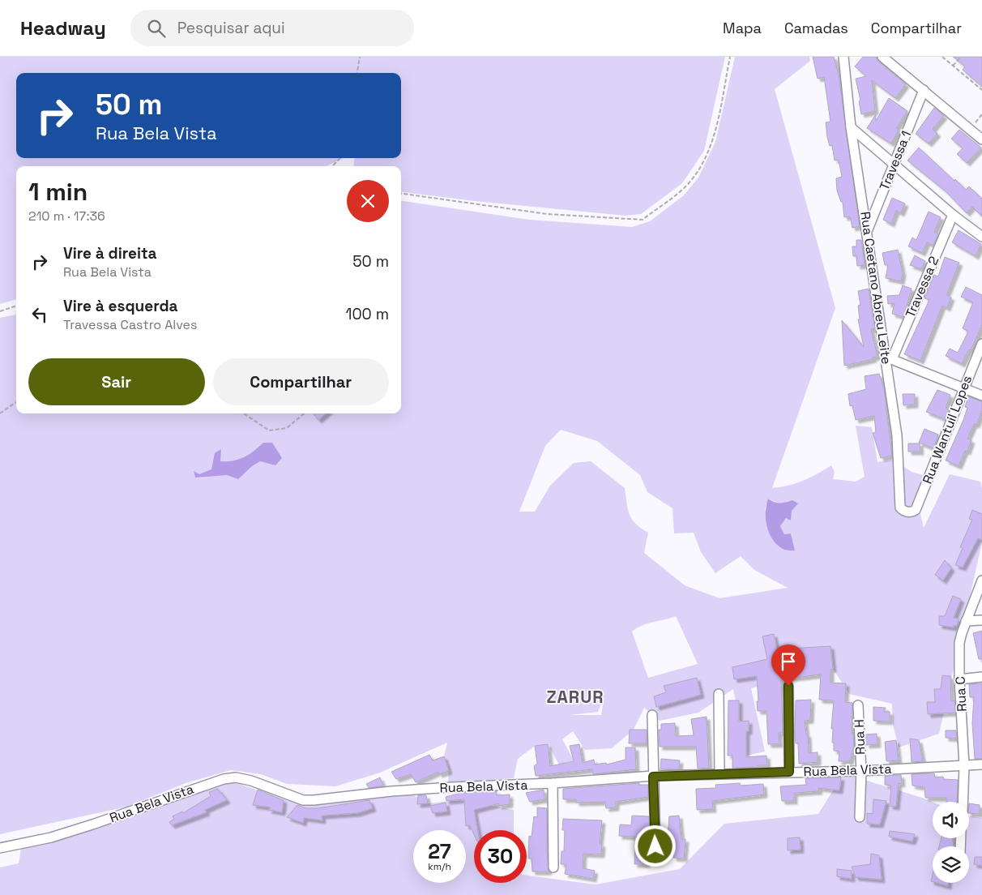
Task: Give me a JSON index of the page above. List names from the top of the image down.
{
  "streets": {
    "street": [
      "Travessa 1",
      "Travessa 2",
      "Rua Caetano Abreu Leite",
      "Rua Wantuil Lopes",
      "Rua C",
      "Rua H",
      "Rua Bela Vista"
    ]
  },
  "crossings": [
    ["Travessa 1", "Rua Caetano Abreu Leite"],
    ["Travessa 2", "Rua Caetano Abreu Leite"],
    ["Rua Caetano Abreu Leite", "Rua Wantuil Lopes"],
    ["Rua C", "Rua Bela Vista"],
    ["Rua H", "Rua Bela Vista"]
  ],
  "districts": ["ZARUR"],
  "page": {
    "header": "Headway",
    "search": "Pesquisar aqui",
    "nav": ["Mapa", "Camadas", "Compartilhar"],
    "turn": ["50 m", "Rua Bela Vista"],
    "heading": ["1 min", "210 m · 17:36"],
    "list": [
      {
        "name": "Vire à direita",
        "note": "Rua Bela Vista",
        "value": "50 m"
      },
      {
        "name": "Vire à esquerda",
        "note": "Travessa Castro Alves",
        "value": "100 m"
      }
    ],
    "buttons": ["Sair", "Compartilhar"],
    "speed": "27 km/h",
    "limit": "30"
  }
}
